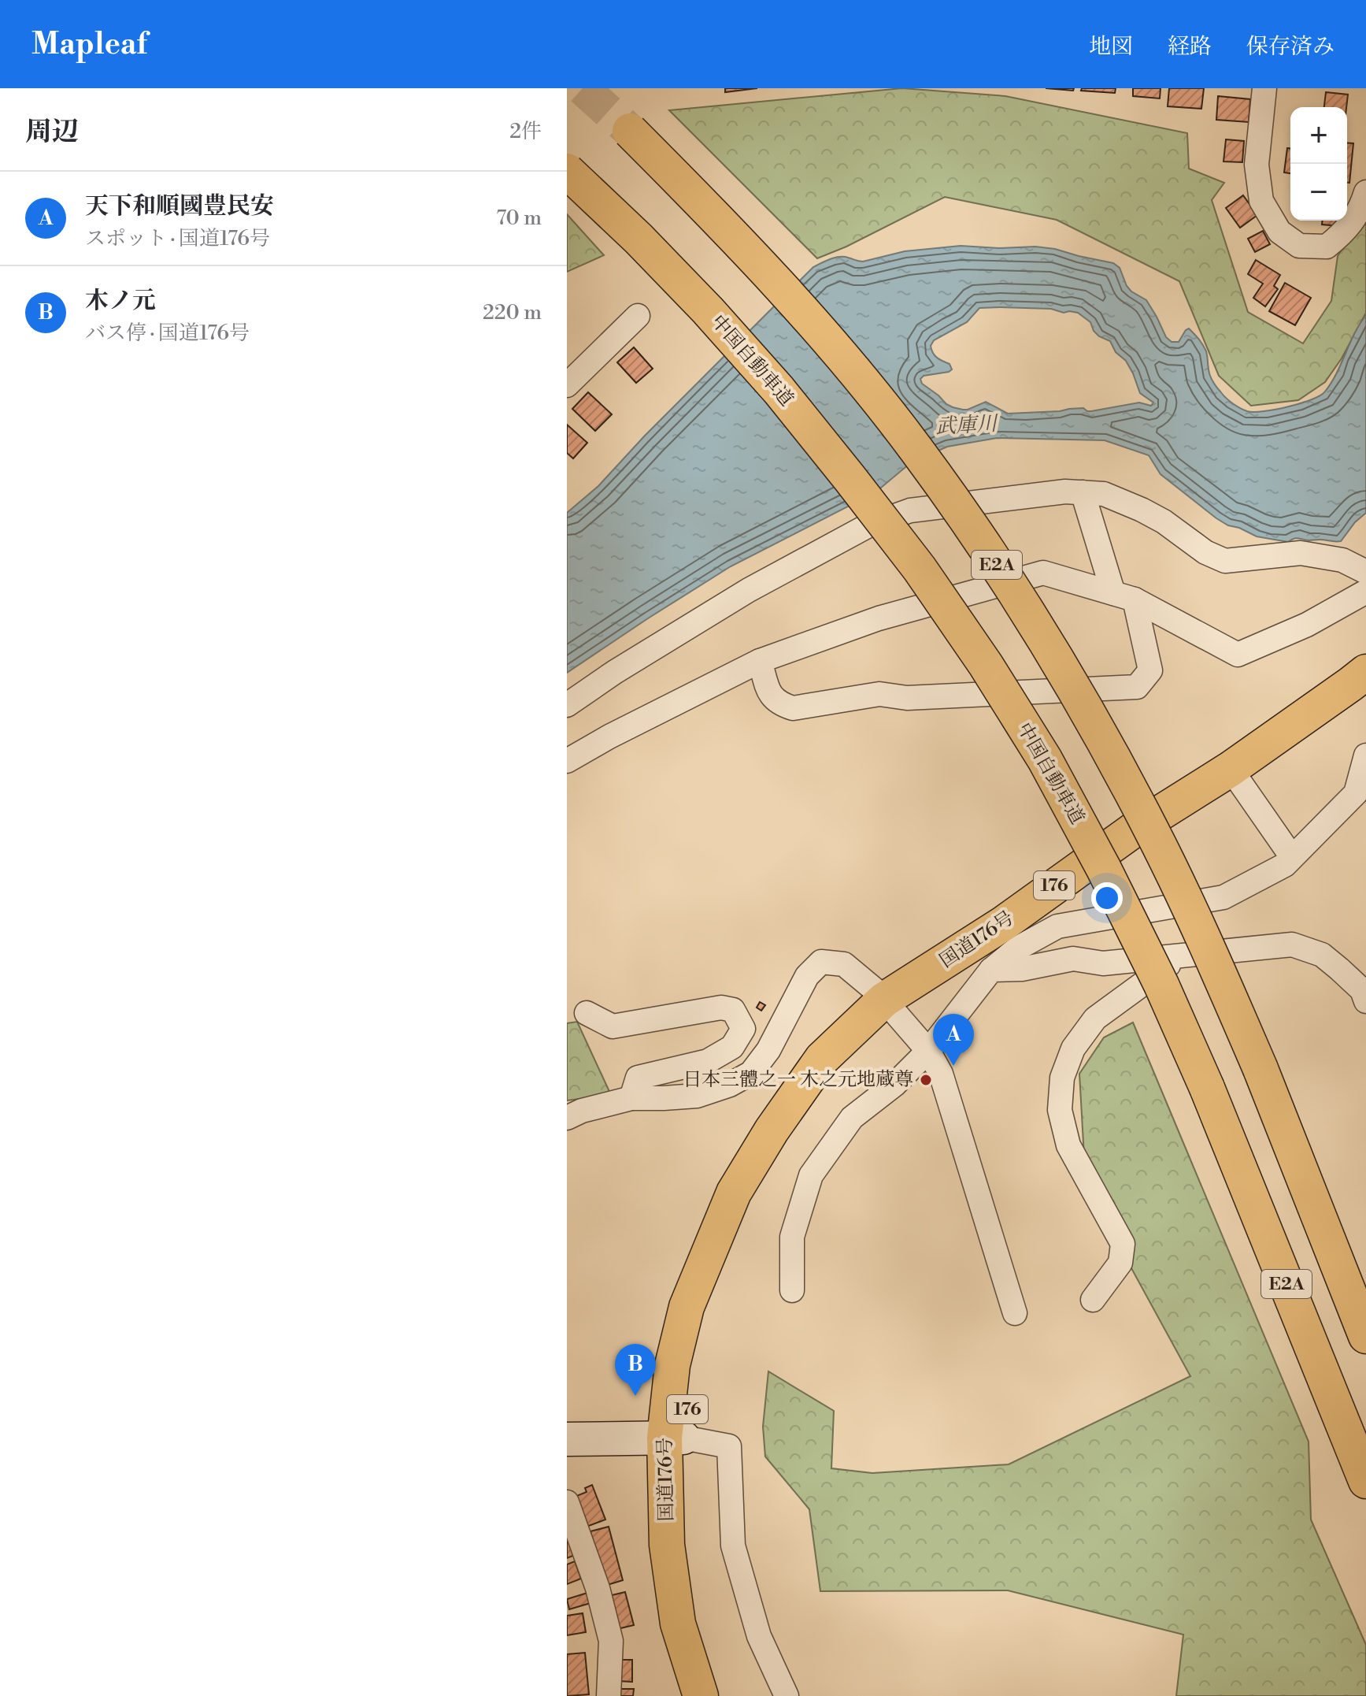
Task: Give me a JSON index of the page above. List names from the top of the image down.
{
  "streets": {
    "highway": [
      "中国自動車道",
      "E2A",
      "176",
      "国道176号"
    ]
  },
  "water": ["武庫川"],
  "places": ["日本三體之一 木之元地蔵尊"],
  "page": {
    "header": "Mapleaf",
    "nav": ["地図", "経路", "保存済み"],
    "heading": ["周辺", "2件"],
    "map_buttons": ["+", "−"],
    "list": [
      {
        "mark": "A",
        "name": "天下和順國豊民安",
        "note": "スポット · 国道176号",
        "value": "70 m"
      },
      {
        "mark": "B",
        "name": "木ノ元",
        "note": "バス停 · 国道176号",
        "value": "220 m"
      }
    ],
    "pins": ["A", "B"]
  }
}
